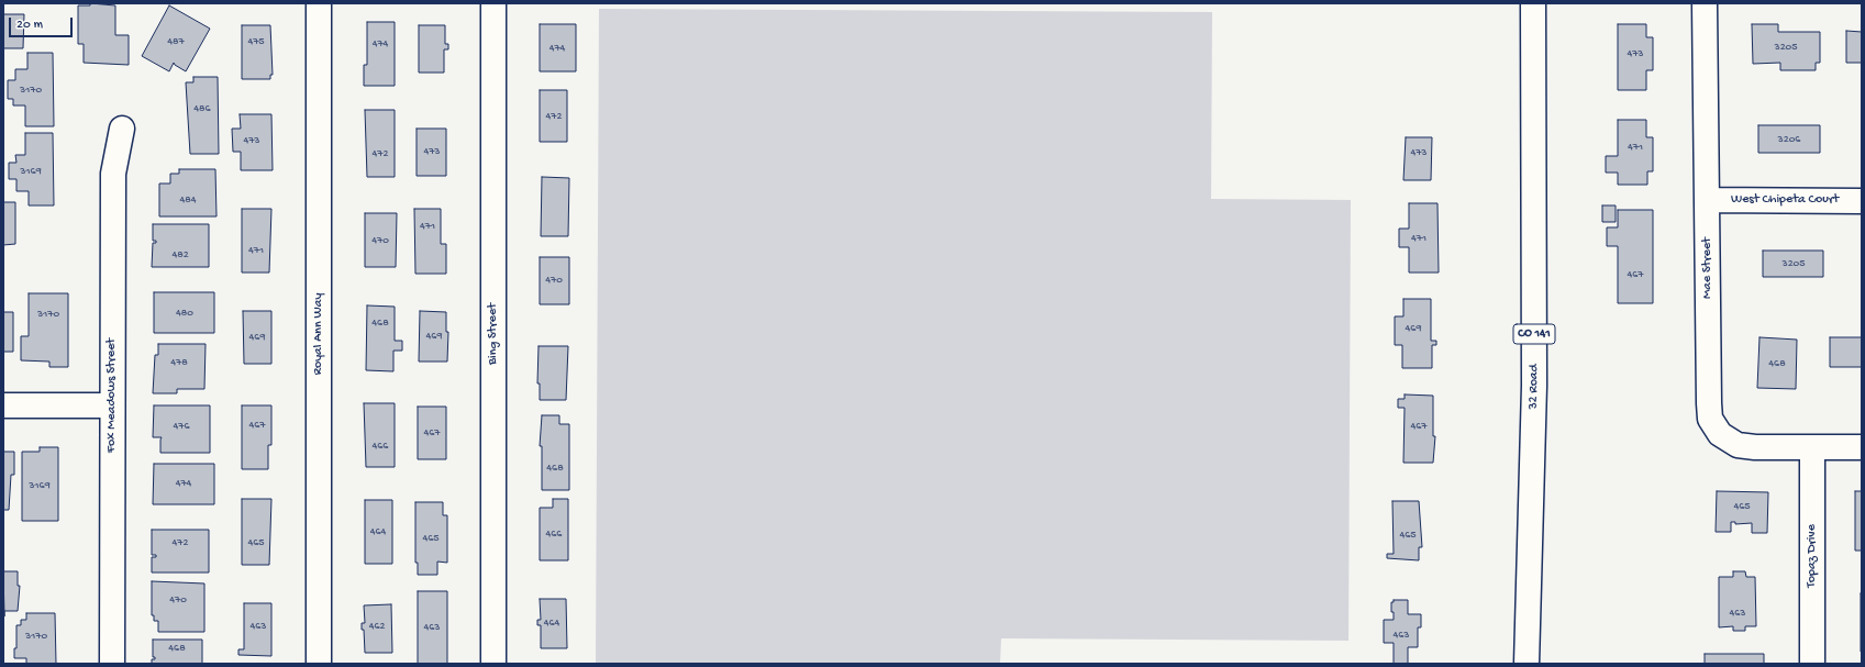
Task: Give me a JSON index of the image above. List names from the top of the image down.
{
  "streets": {
    "street": [
      "West Chipeta Court",
      "Mae Street",
      "Royal Ann Way",
      "Bing Street",
      "CO 141",
      "32 Road",
      "Fox Meadows Street",
      "Topaz Drive"
    ]
  },
  "crossings": [
    ["West Chipeta Court", "Mae Street"],
    ["Mae Street", "Topaz Drive"]
  ],
  "house_numbers": [
    "487",
    "475",
    "474",
    "3205",
    "474",
    "473",
    "3170",
    "486",
    "472",
    "3206",
    "473",
    "471",
    "473",
    "473",
    "472",
    "3169",
    "484",
    "471",
    "471",
    "470",
    "471",
    "482",
    "3205",
    "467",
    "470",
    "480",
    "3170",
    "468",
    "469",
    "469",
    "469",
    "478",
    "468",
    "467",
    "476",
    "467",
    "467",
    "466",
    "468",
    "474",
    "3169",
    "465",
    "464",
    "466",
    "465",
    "465",
    "472",
    "465",
    "470",
    "463",
    "464",
    "463",
    "462",
    "463",
    "463",
    "3170",
    "468"
  ],
  "scale_bar": "20 m"
}
